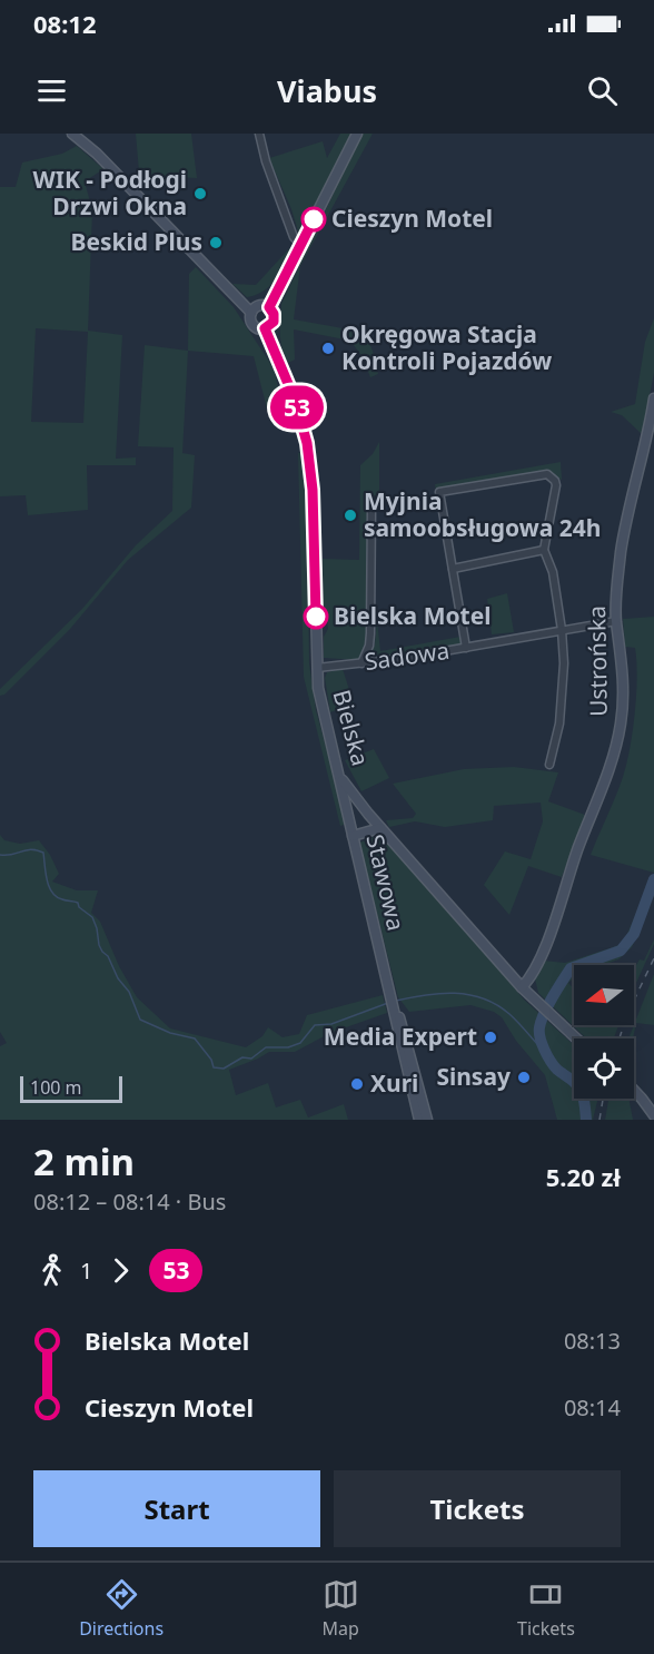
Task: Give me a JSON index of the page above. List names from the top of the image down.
{
  "streets": {
    "street": [
      "Sadowa",
      "Ustrońska",
      "Bielska",
      "Stawowa"
    ]
  },
  "crossings": [
    ["Sadowa", "Ustrońska"],
    ["Sadowa", "Bielska"],
    ["Ustrońska", "Bielska"],
    ["Bielska", "Stawowa"]
  ],
  "places": [
    "WIK - Podłogi Drzwi Okna",
    "Cieszyn Motel",
    "Beskid Plus",
    "Okręgowa Stacja Kontroli Pojazdów",
    "Myjnia samoobsługowa 24h",
    "Bielska Motel",
    "Media Expert",
    "Sinsay",
    "Xuri"
  ],
  "lines": ["bus line 53"],
  "scale_bar": "100 m",
  "north": "left",
  "page": {
    "status": "08:12",
    "header": "Viabus",
    "on_map": "53",
    "scale": "100 m",
    "heading": ["2 min", "08:12 – 08:14 · Bus", "5.20 zł"],
    "legs": ["1", "53"],
    "list": [
      {
        "name": "Bielska Motel",
        "value": "08:13"
      },
      {
        "name": "Cieszyn Motel",
        "value": "08:14"
      }
    ],
    "buttons": ["Start", "Tickets"],
    "tabs": ["Directions", "Map", "Tickets"]
  }
}
